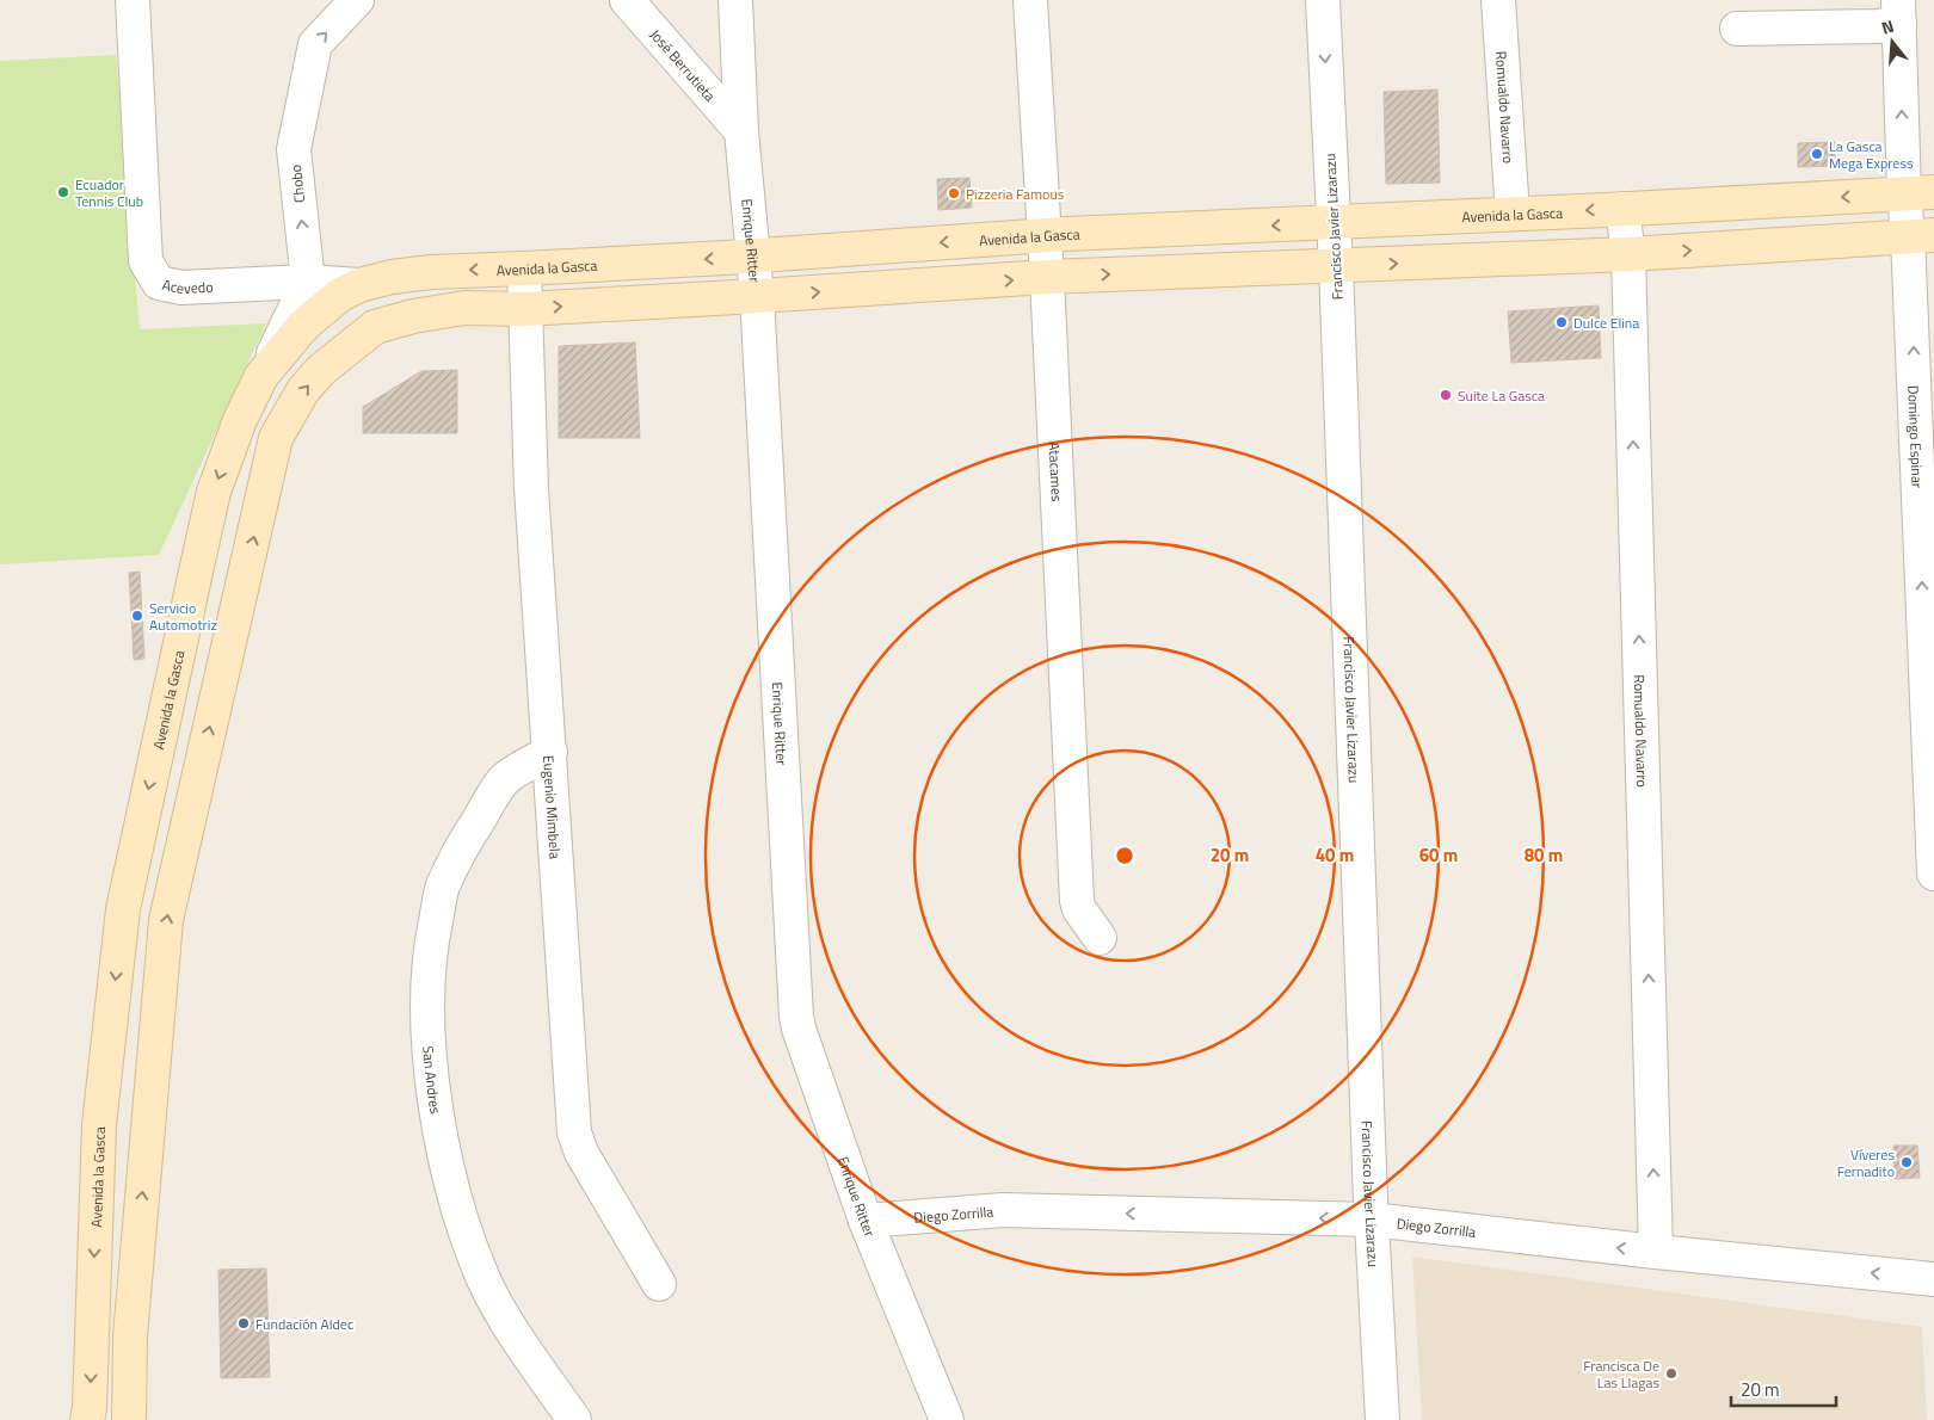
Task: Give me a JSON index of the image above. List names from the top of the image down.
{
  "streets": {
    "main road": ["Avenida la Gasca"],
    "street": [
      "José Berrutieta",
      "Romualdo Navarro",
      "Chobo",
      "Francisco Javier Lizarazu",
      "Enrique Ritter",
      "Acevedo",
      "Domingo Espinar",
      "Atacames",
      "Eugenio Mimbela",
      "San Andres",
      "Diego Zorrilla"
    ]
  },
  "crossings": [
    ["José Berrutieta", "Enrique Ritter"],
    ["Romualdo Navarro", "Avenida la Gasca"],
    ["Romualdo Navarro", "Diego Zorrilla"],
    ["Chobo", "Acevedo"],
    ["Avenida la Gasca", "Francisco Javier Lizarazu"],
    ["Avenida la Gasca", "Enrique Ritter"],
    ["Avenida la Gasca", "Acevedo"],
    ["Avenida la Gasca", "Domingo Espinar"],
    ["Avenida la Gasca", "Atacames"],
    ["Avenida la Gasca", "Eugenio Mimbela"],
    ["Francisco Javier Lizarazu", "Diego Zorrilla"],
    ["Enrique Ritter", "Diego Zorrilla"],
    ["Eugenio Mimbela", "San Andres"]
  ],
  "one_way": [
    "Romualdo Navarro",
    "Chobo",
    "Domingo Espinar",
    "Diego Zorrilla"
  ],
  "places": [
    "La Gasca Mega Express",
    "Ecuador Tennis Club",
    "Pizzeria Famous",
    "Dulce Elina",
    "Suite La Gasca",
    "Servicio Automotriz",
    "Víveres Fernadito",
    "Fundación Aldec",
    "Francisca De Las Llagas"
  ],
  "scale_bar": "20 m",
  "north": "top",
  "rings": [
    "20 m",
    "40 m",
    "60 m",
    "80 m"
  ]
}
